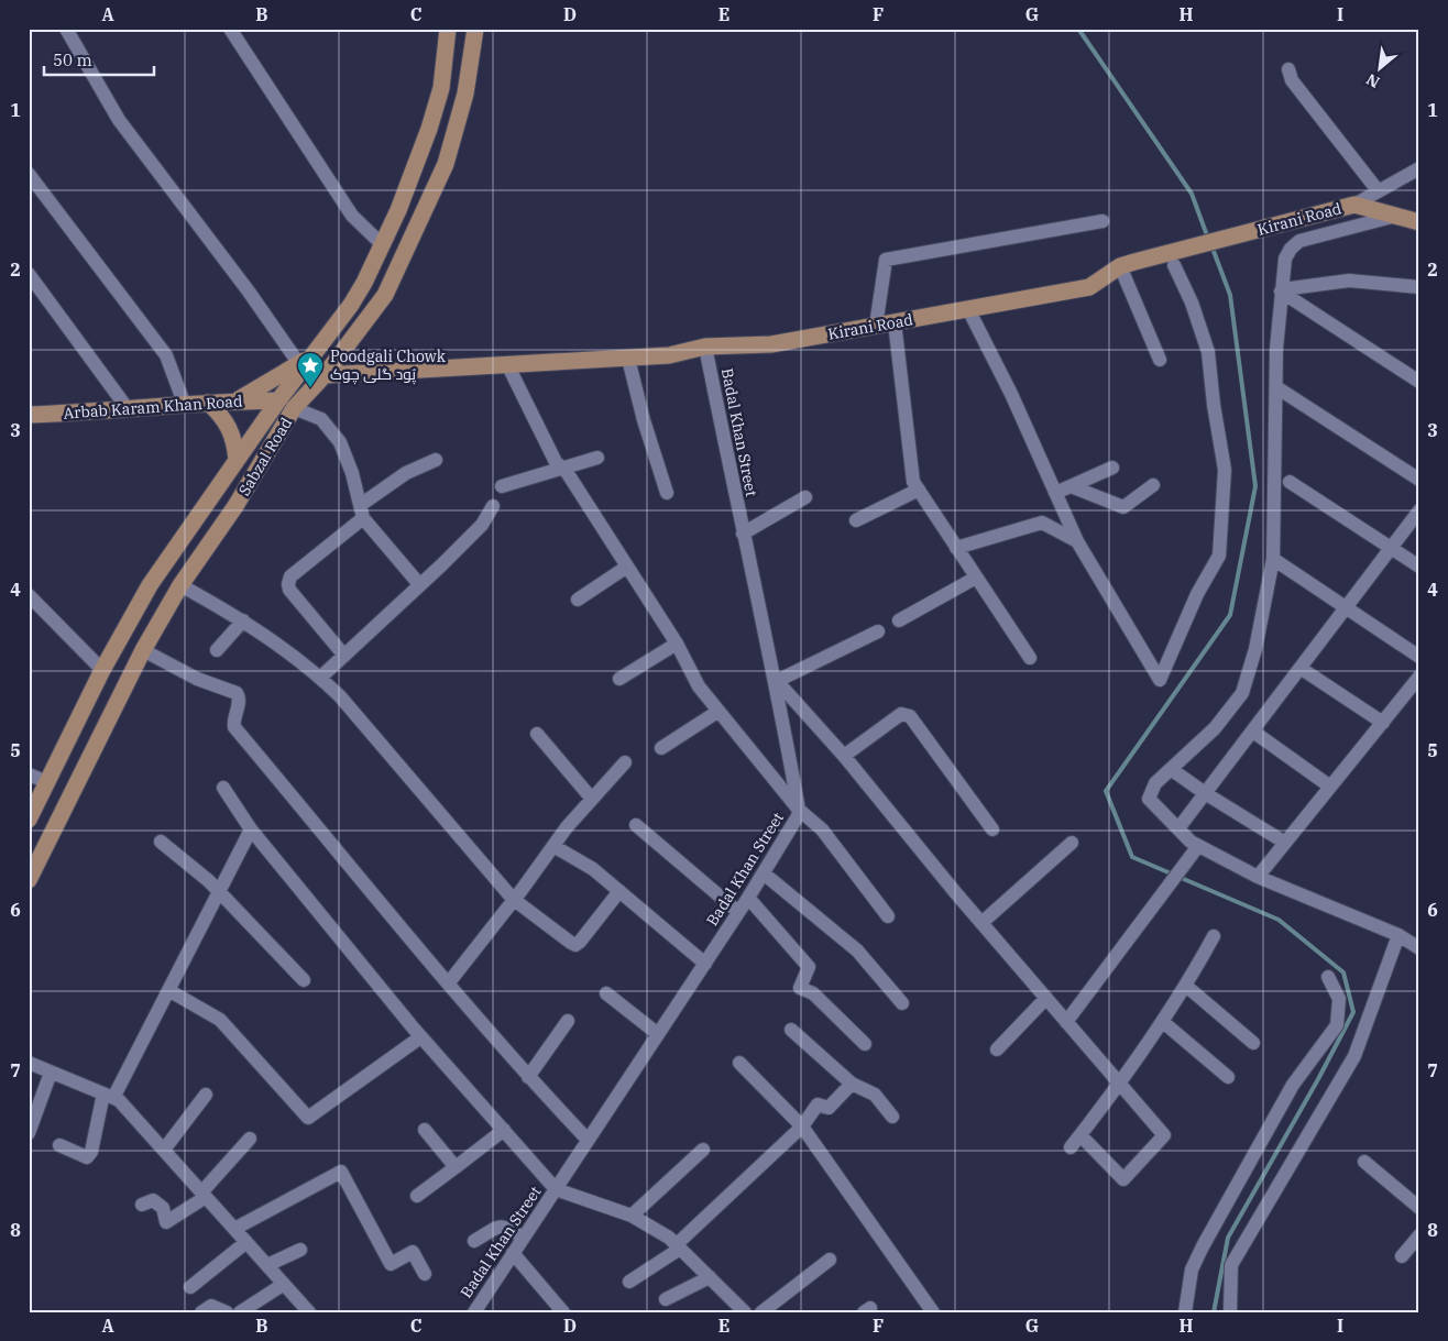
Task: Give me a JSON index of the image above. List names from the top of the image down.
{
  "streets": {
    "main road": ["Kirani Road", "Arbab Karam Khan Road", "Sabzal Road"],
    "street": ["Badal Khan Street"]
  },
  "crossings": [
    ["Kirani Road", "Badal Khan Street"],
    ["Kirani Road", "Sabzal Road"],
    ["Arbab Karam Khan Road", "Sabzal Road"]
  ],
  "places": {
    "place": ["Poodgali Chowk پُود گلی چوک"]
  },
  "scale_bar": "50 m",
  "north": "bottom left",
  "grid": {
    "columns": [
      "A",
      "B",
      "C",
      "D",
      "E",
      "F",
      "G",
      "H",
      "I"
    ],
    "rows": [
      "1",
      "2",
      "3",
      "4",
      "5",
      "6",
      "7",
      "8"
    ]
  }
}
